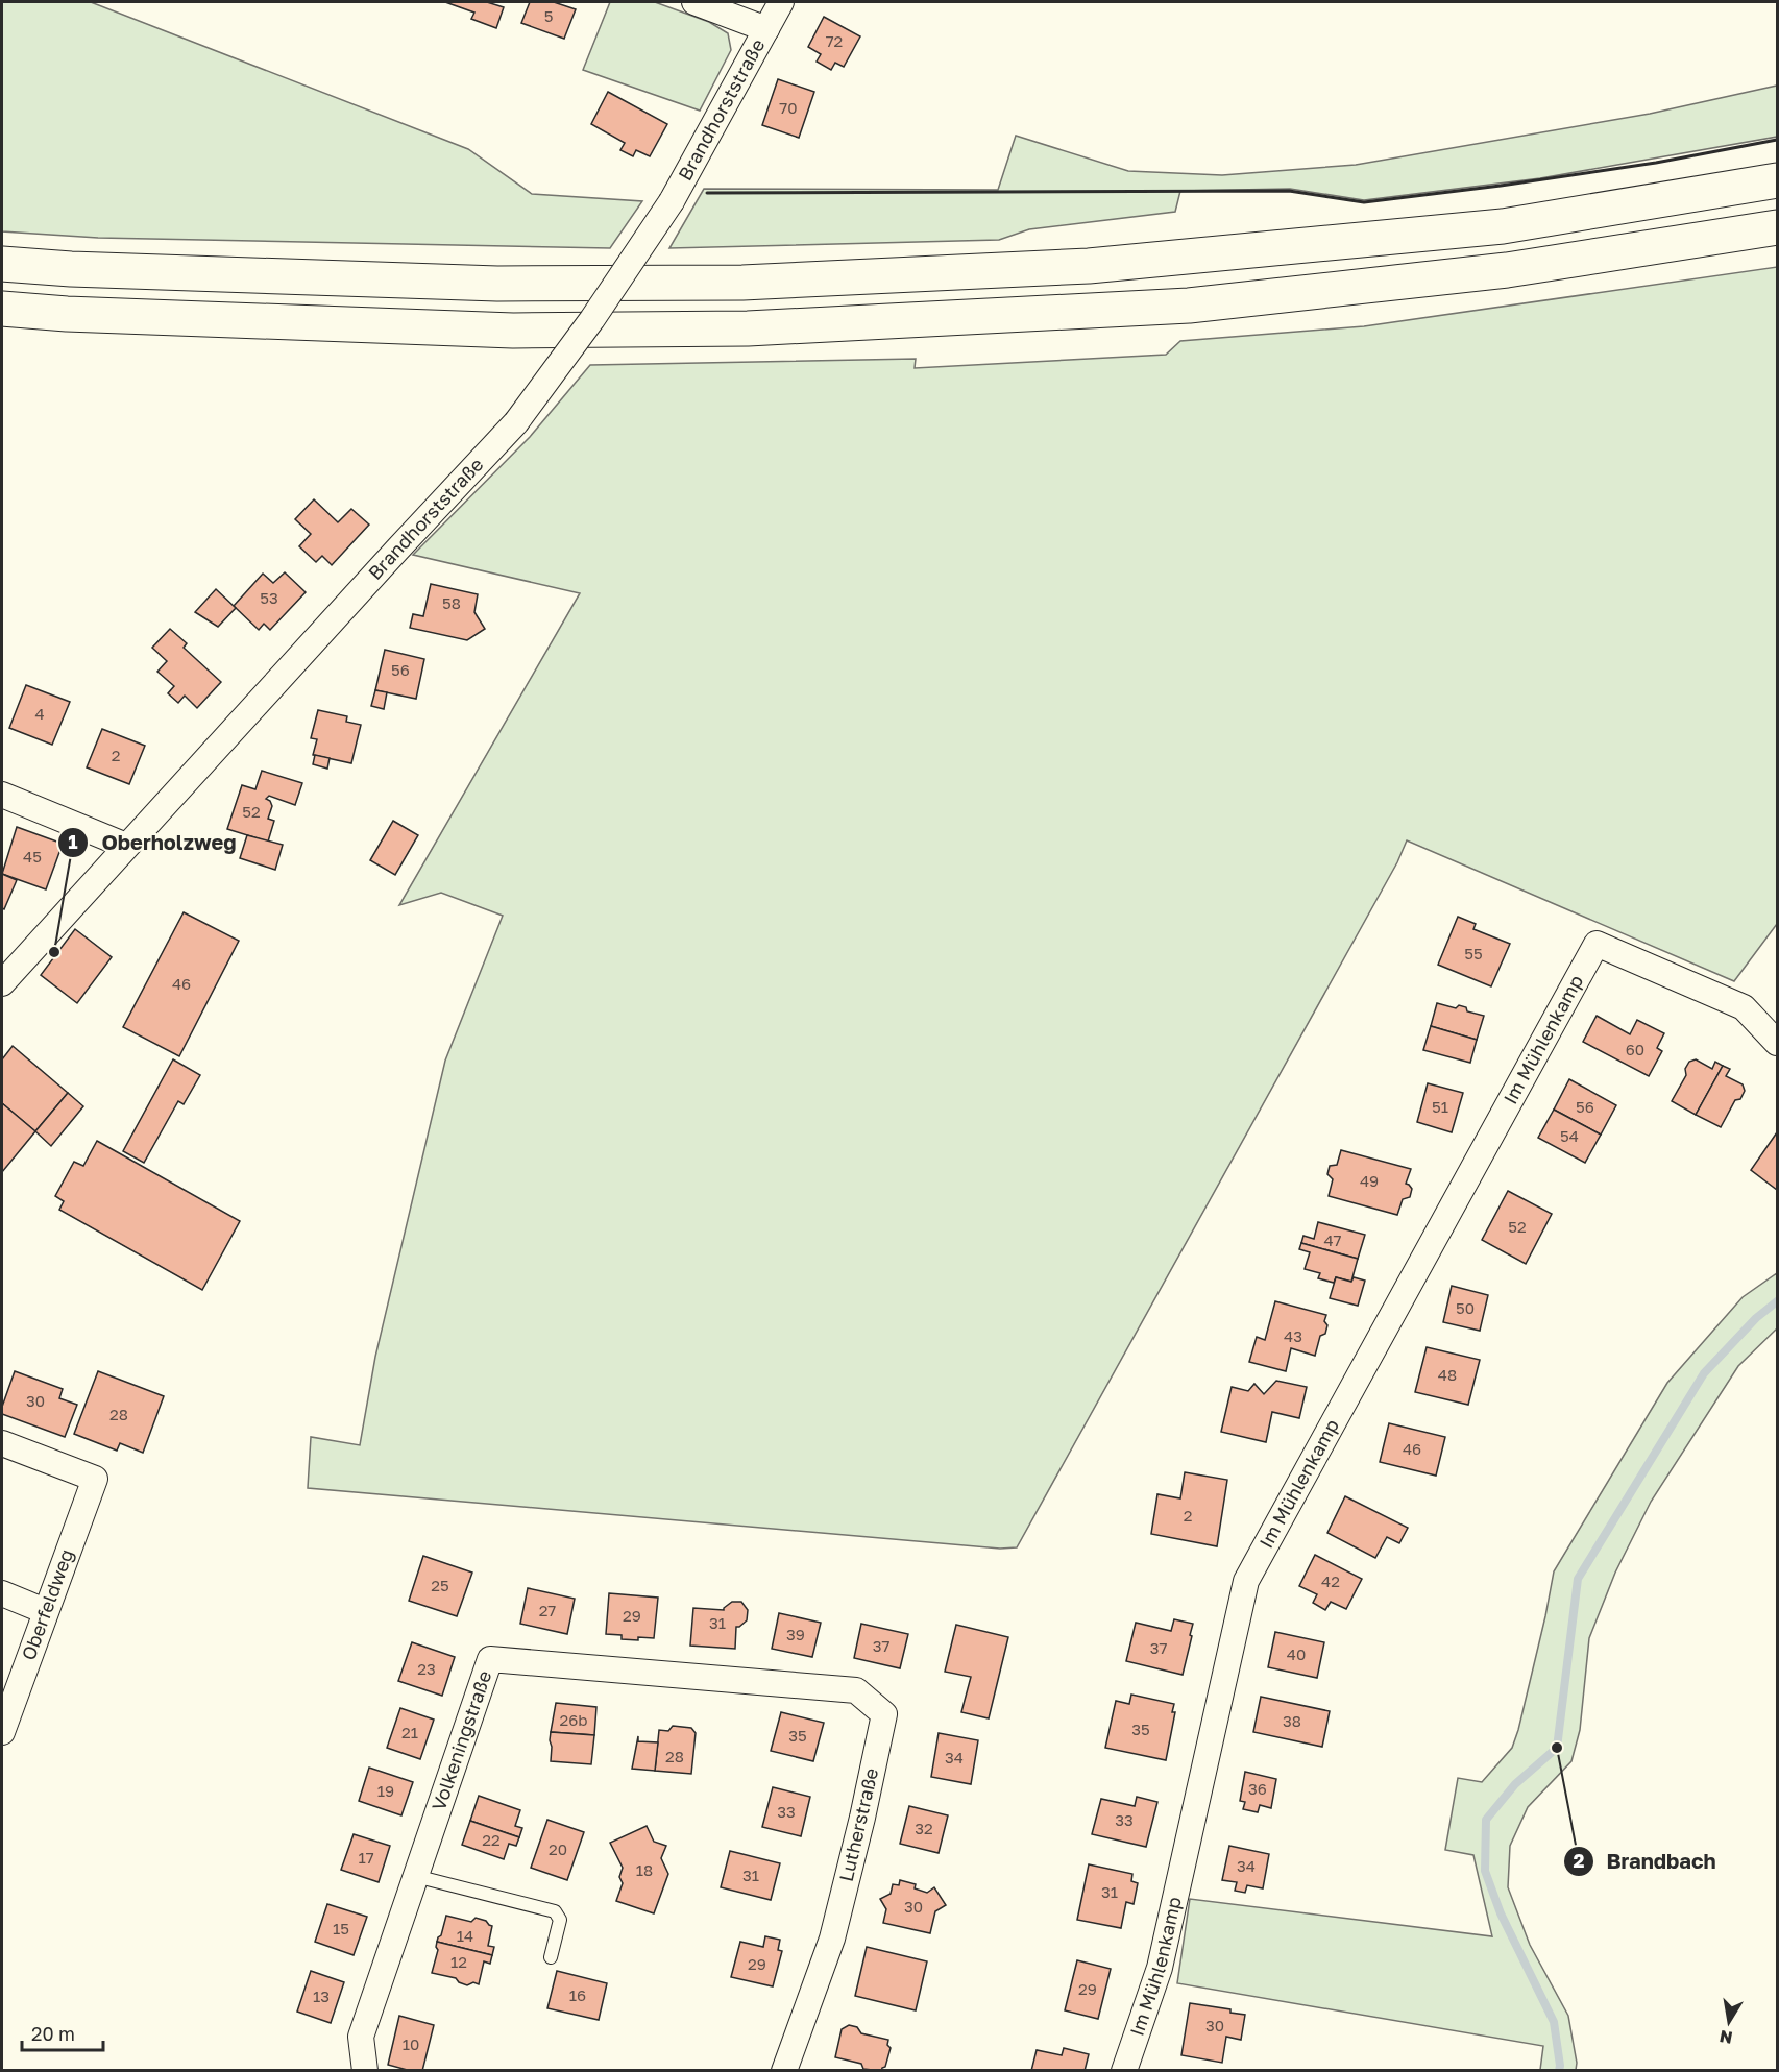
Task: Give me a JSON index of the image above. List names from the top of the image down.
{
  "streets": {
    "street": [
      "Brandhorststraße",
      "Im Mühlenkamp",
      "Oberfeldweg",
      "Volkeningstraße",
      "Lutherstraße"
    ]
  },
  "crossings": [
    ["Volkeningstraße", "Lutherstraße"]
  ],
  "places": ["Oberholzweg", "Brandbach"],
  "house_numbers": [
    "5",
    "72",
    "70",
    "53",
    "58",
    "56",
    "4",
    "2",
    "52",
    "45",
    "55",
    "46",
    "60",
    "51",
    "56",
    "54",
    "49",
    "52",
    "47",
    "50",
    "43",
    "48",
    "30",
    "28",
    "46",
    "2",
    "42",
    "25",
    "27",
    "29",
    "31",
    "39",
    "37",
    "37",
    "40",
    "23",
    "26b",
    "38",
    "35",
    "21",
    "35",
    "28",
    "34",
    "36",
    "19",
    "33",
    "33",
    "32",
    "22",
    "20",
    "17",
    "34",
    "18",
    "31",
    "31",
    "30",
    "15",
    "14",
    "12",
    "29",
    "29",
    "16",
    "13",
    "30",
    "10"
  ],
  "scale_bar": "20 m",
  "north": "bottom"
}
